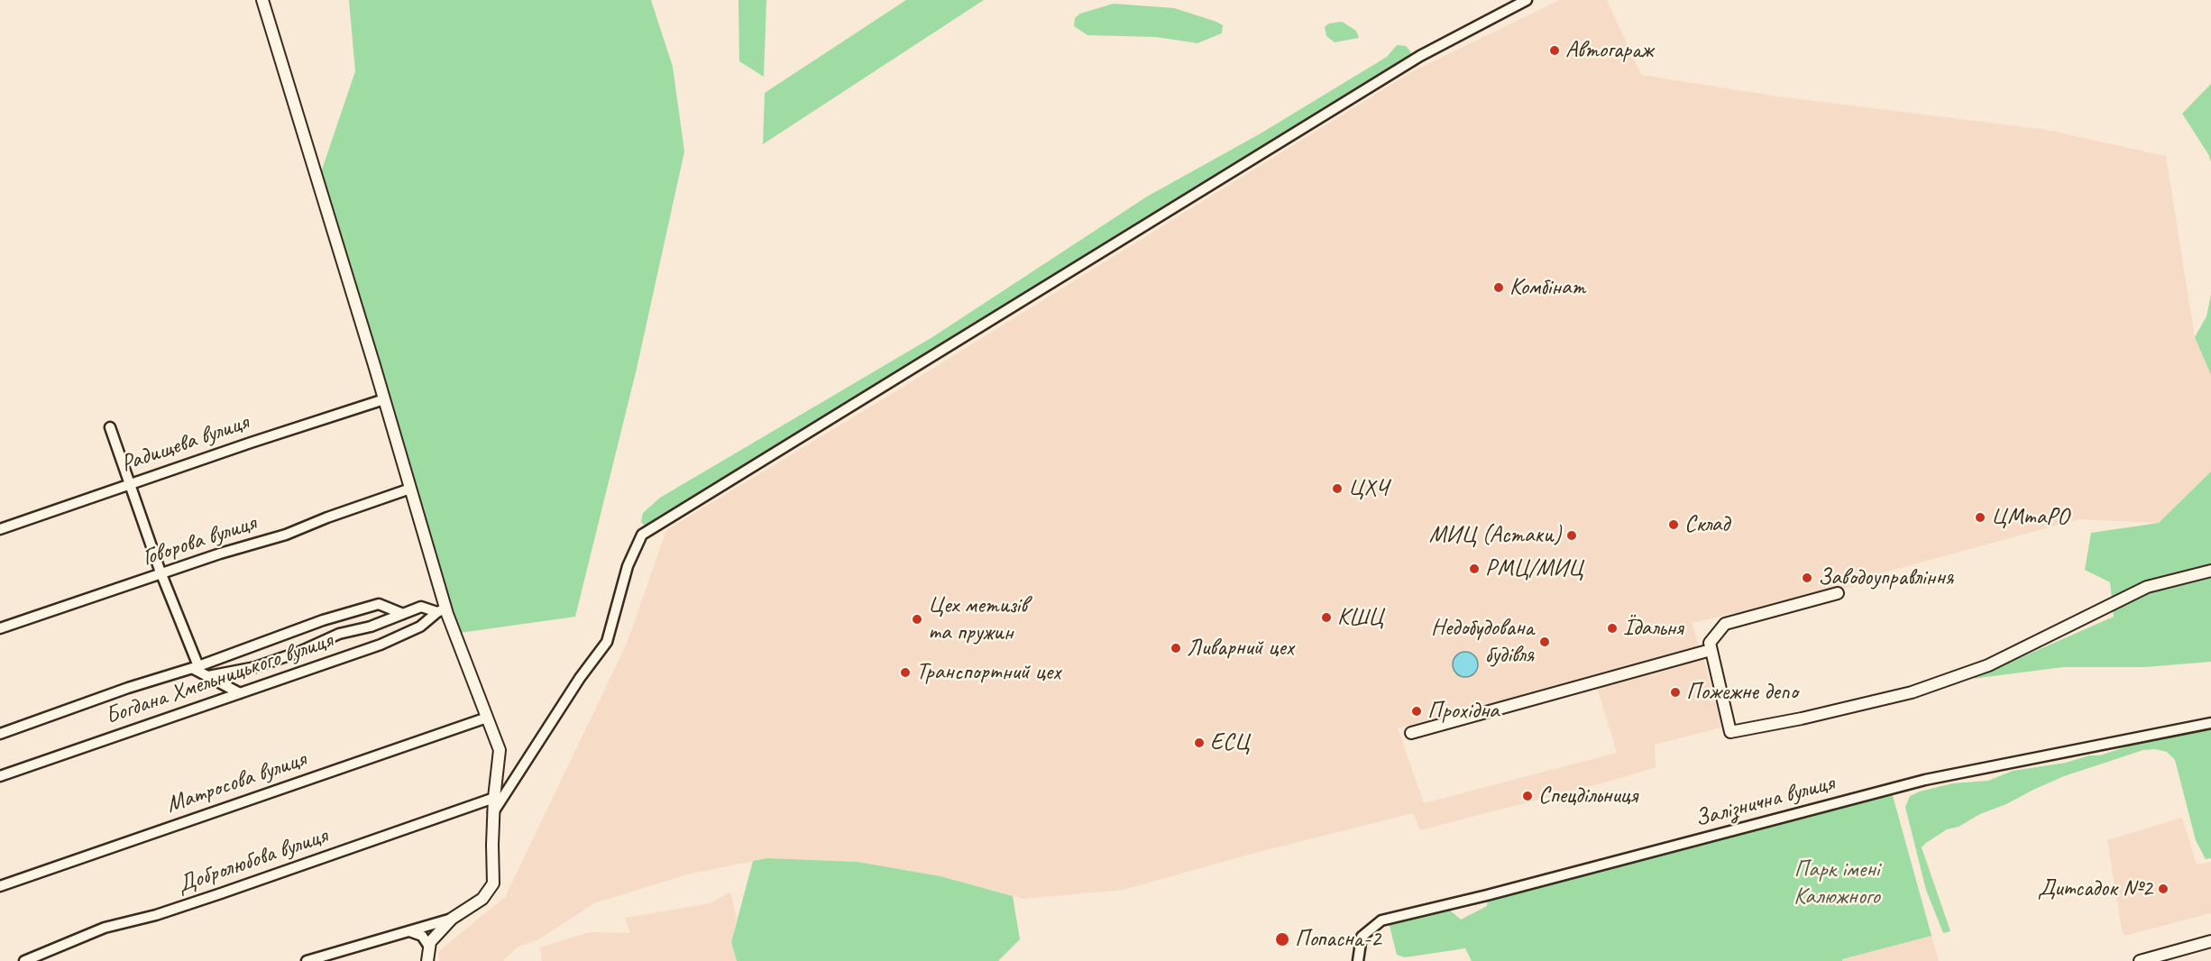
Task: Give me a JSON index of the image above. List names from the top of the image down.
{
  "streets": {
    "street": [
      "Радищева вулиця",
      "Говорова вулиця",
      "Богдана Хмельницького вулиця",
      "Матросова вулиця",
      "Залізнична вулиця",
      "Добролюбова вулиця"
    ]
  },
  "parks": ["Парк імені Калюжного"],
  "places": [
    "Автогараж",
    "Комбінат",
    "ЦХЧ",
    "ЦМтаРО",
    "Склад",
    "МИЦ (Астаки)",
    "РМЦ/МИЦ",
    "Заводоуправління",
    "КШЦ",
    "Цех метизів та пружин",
    "Їдальня",
    "Недобудована будівля",
    "Ливарний цех",
    "Транспортний цех",
    "Пожежне депо",
    "Прохідна",
    "ЕСЦ",
    "Спецдільниця",
    "Дитсадок №2",
    "Попасна-2"
  ]
}
